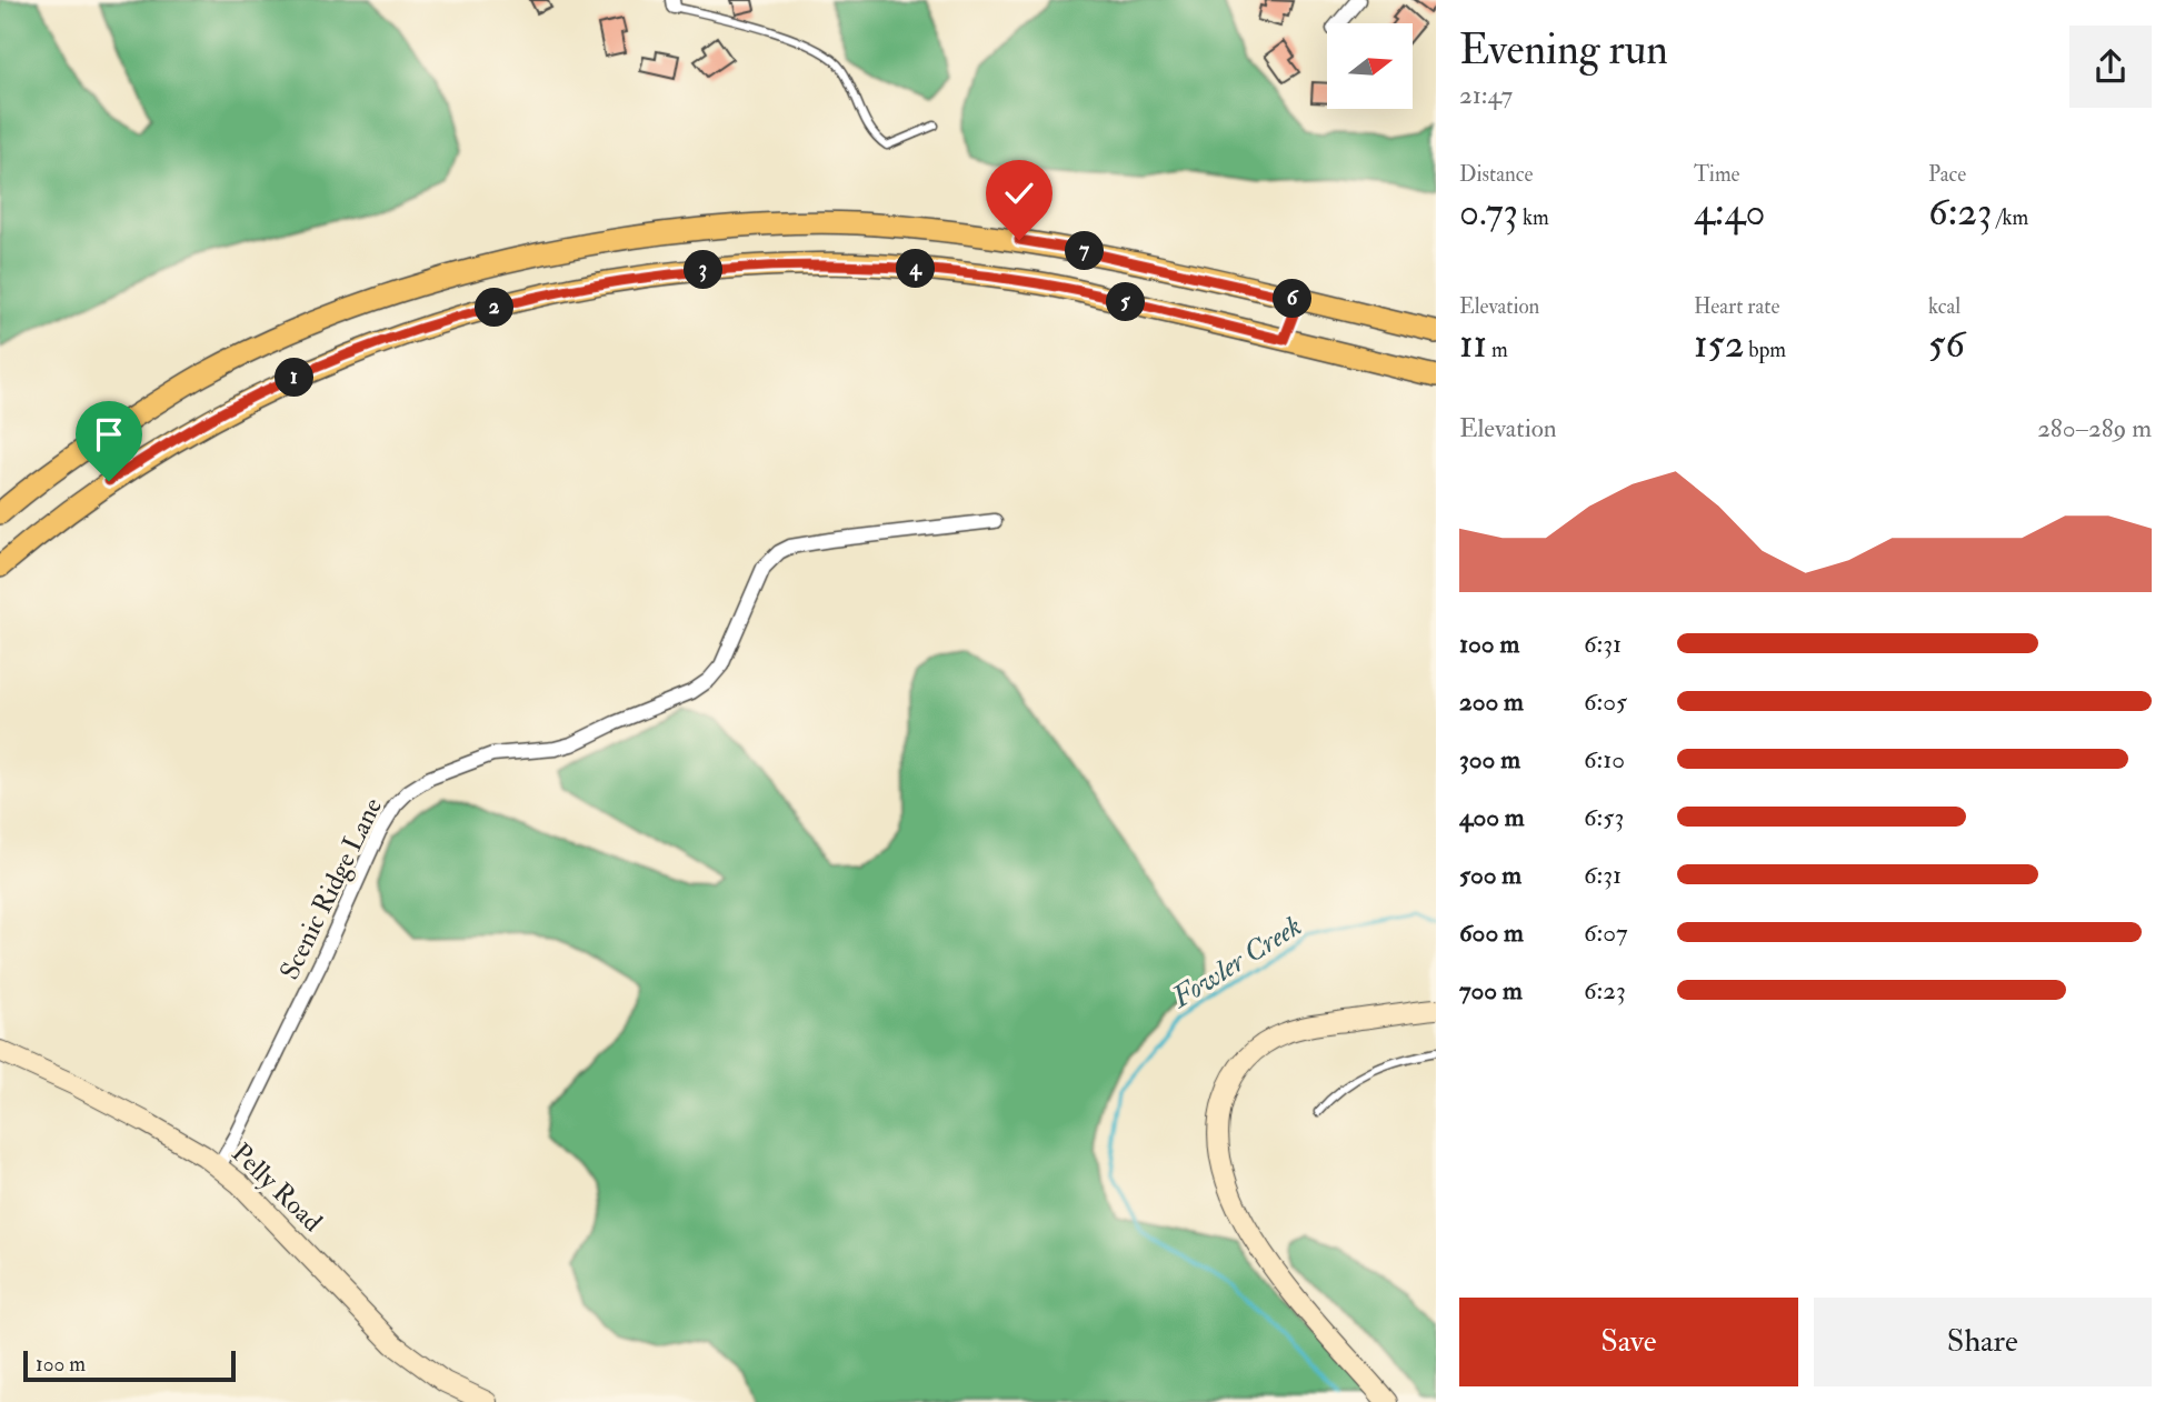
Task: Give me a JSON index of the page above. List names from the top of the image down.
{
  "streets": {
    "street": ["Scenic Ridge Lane", "Pelly Road"]
  },
  "crossings": [
    ["Scenic Ridge Lane", "Pelly Road"]
  ],
  "water": ["Fowler Creek"],
  "scale_bar": "100 m",
  "north": "right",
  "page": {
    "heading": ["Evening run", "21:47"],
    "stats": [
      ["Distance", "0.73 km"],
      ["Time", "4:40"],
      ["Pace", "6:23 /km"],
      ["Elevation", "11 m"],
      ["Heart rate", "152 bpm"],
      ["kcal", "56"]
    ],
    "pins": [
      "7",
      "4",
      "3",
      "6",
      "5",
      "2",
      "1"
    ],
    "chart": ["Elevation", "280–289 m"],
    "list": [
      {
        "name": "100 m",
        "note": "6:31"
      },
      {
        "name": "200 m",
        "note": "6:05"
      },
      {
        "name": "300 m",
        "note": "6:10"
      },
      {
        "name": "400 m",
        "note": "6:53"
      },
      {
        "name": "500 m",
        "note": "6:31"
      },
      {
        "name": "600 m",
        "note": "6:07"
      },
      {
        "name": "700 m",
        "note": "6:23"
      }
    ],
    "buttons": ["Save", "Share"],
    "scale": "100 m"
  }
}
